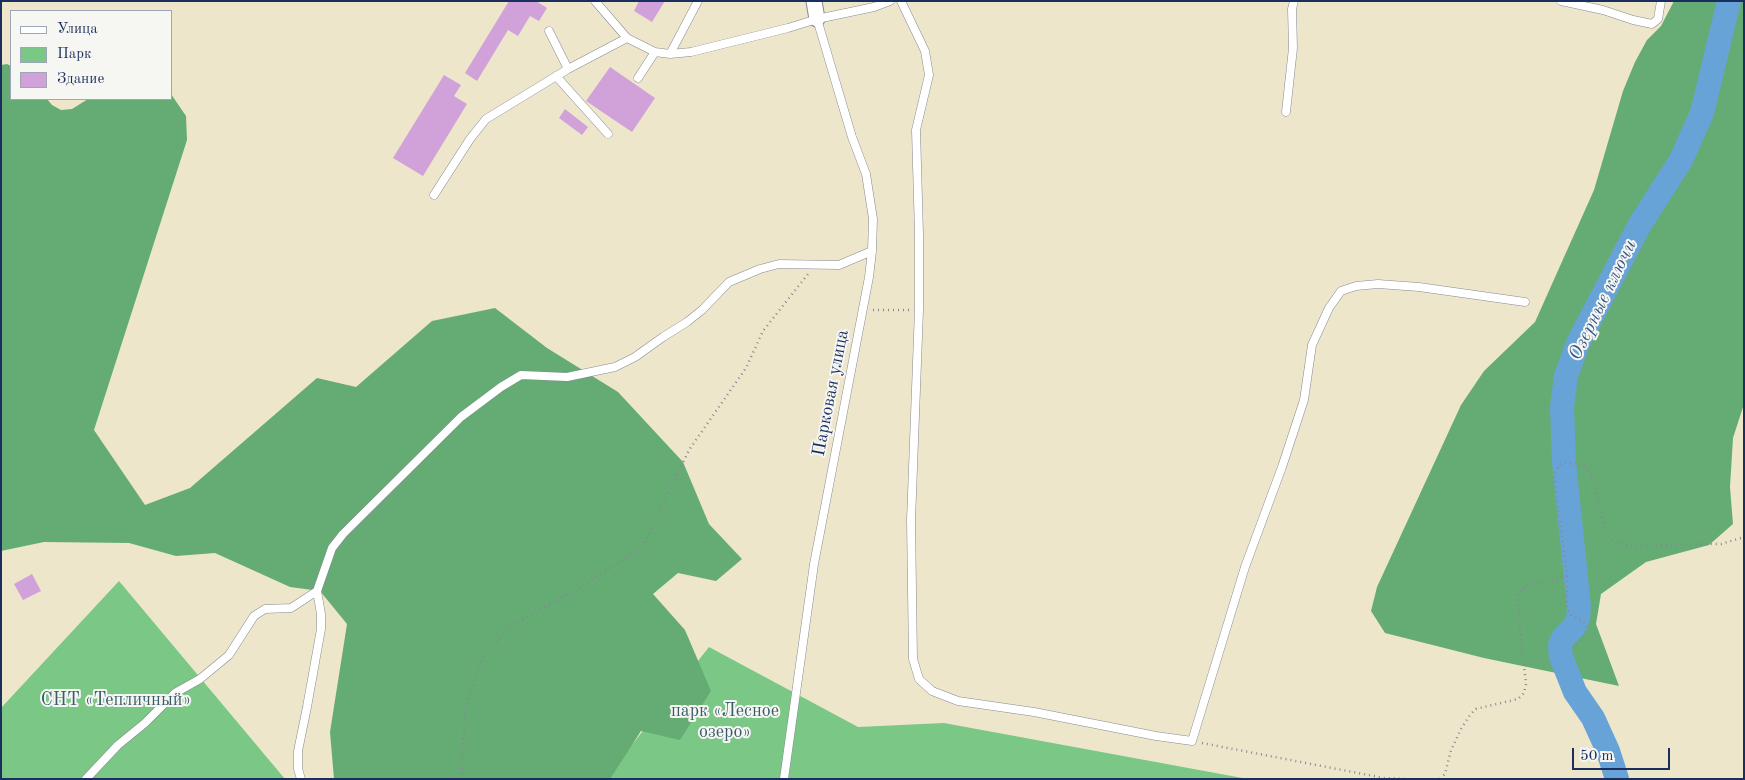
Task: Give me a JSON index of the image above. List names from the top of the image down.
{
  "streets": {
    "lane": ["Парковая улица"]
  },
  "water": ["Озерные ключи"],
  "parks": ["СНТ «Тепличный»", "парк «Лесное озеро»"],
  "legend": ["Улица", "Парк", "Здание"],
  "scale_bar": "50 m"
}
